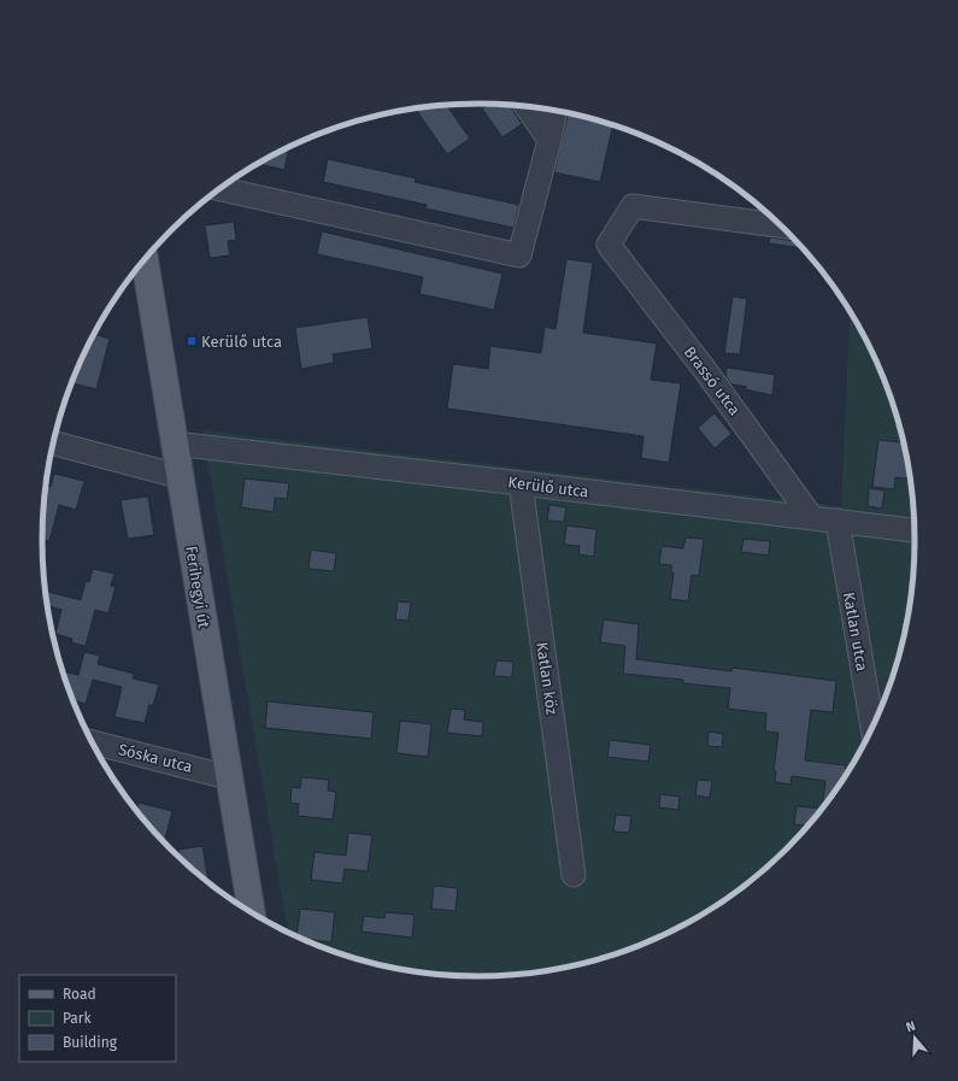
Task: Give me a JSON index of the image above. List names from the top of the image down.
{
  "streets": {
    "main road": ["Ferihegyi út"],
    "street": [
      "Brassó utca",
      "Kerülő utca",
      "Katlan utca",
      "Katlan köz",
      "Sóska utca"
    ]
  },
  "crossings": [
    ["Brassó utca", "Kerülő utca"],
    ["Kerülő utca", "Ferihegyi út"],
    ["Kerülő utca", "Katlan utca"],
    ["Kerülő utca", "Katlan köz"],
    ["Ferihegyi út", "Sóska utca"]
  ],
  "places": {
    "transit": ["Kerülő utca"]
  },
  "legend": ["Road", "Park", "Building"],
  "north": "top"
}
